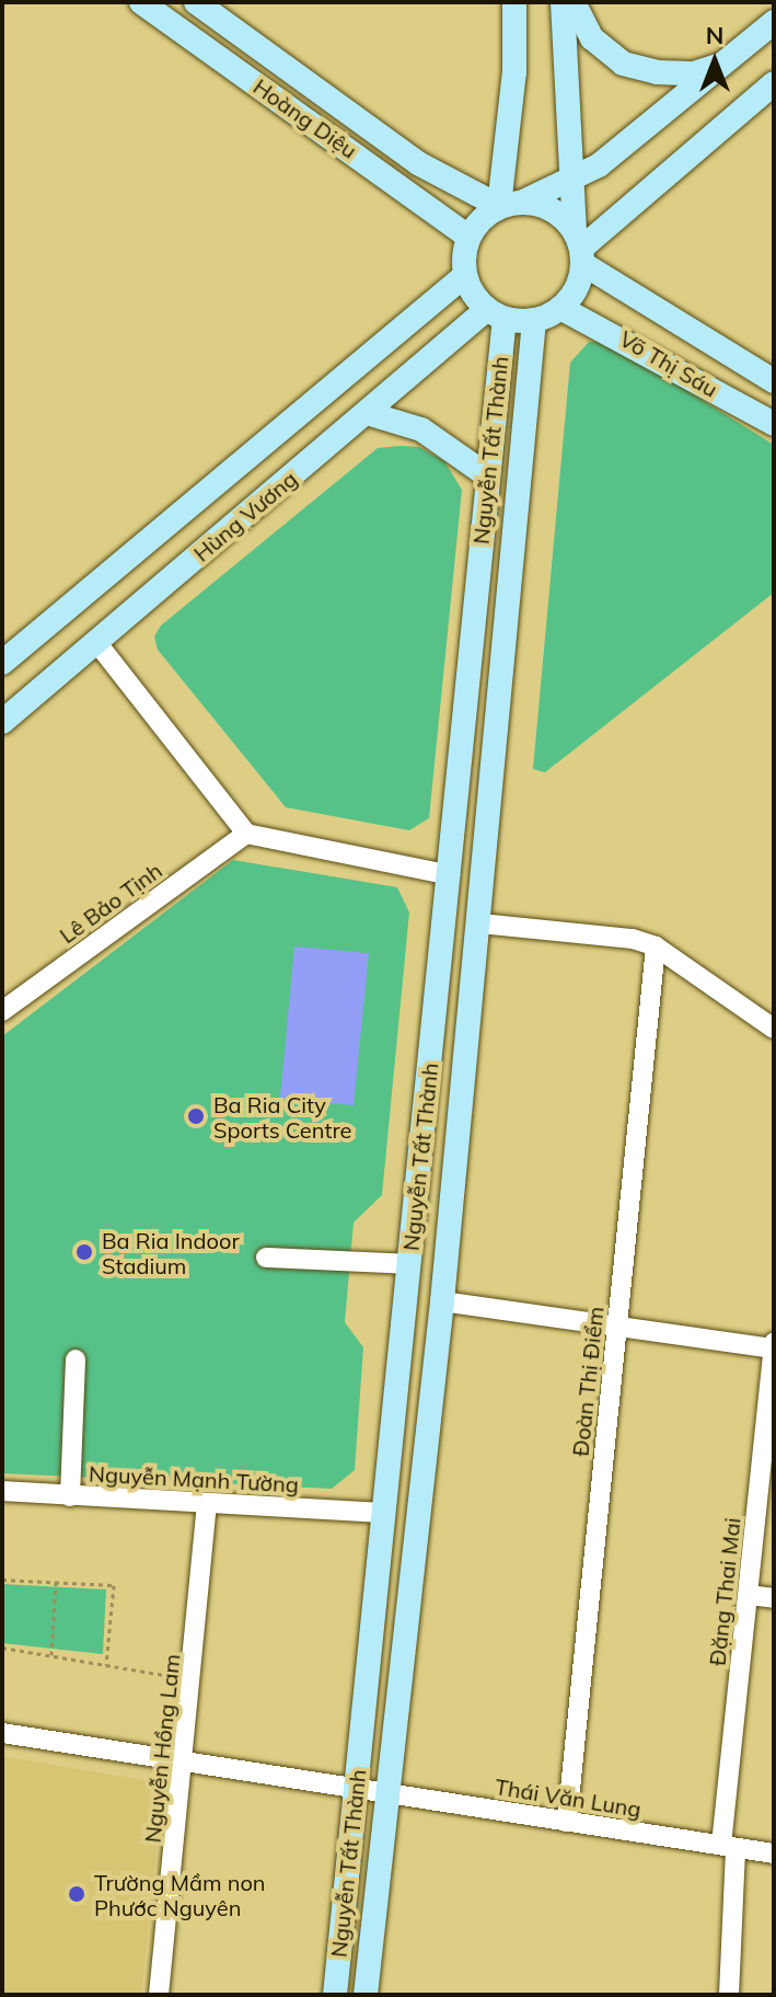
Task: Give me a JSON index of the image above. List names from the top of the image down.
{
  "streets": {
    "main road": [
      "Hoàng Diệu",
      "Võ Thị Sáu",
      "Nguyễn Tất Thành",
      "Hùng Vương"
    ],
    "street": [
      "Lê Bảo Tịnh",
      "Đoàn Thị Điểm",
      "Nguyễn Mạnh Tường",
      "Đặng Thai Mai",
      "Nguyễn Hồng Lam",
      "Thái Văn Lung"
    ]
  },
  "crossings": [
    ["Hoàng Diệu", "Võ Thị Sáu"],
    ["Hoàng Diệu", "Nguyễn Tất Thành"],
    ["Hoàng Diệu", "Hùng Vương"],
    ["Võ Thị Sáu", "Nguyễn Tất Thành"],
    ["Võ Thị Sáu", "Hùng Vương"],
    ["Nguyễn Tất Thành", "Hùng Vương"],
    ["Nguyễn Tất Thành", "Nguyễn Mạnh Tường"],
    ["Nguyễn Tất Thành", "Thái Văn Lung"],
    ["Đoàn Thị Điểm", "Thái Văn Lung"],
    ["Nguyễn Mạnh Tường", "Nguyễn Hồng Lam"],
    ["Đặng Thai Mai", "Thái Văn Lung"],
    ["Nguyễn Hồng Lam", "Thái Văn Lung"]
  ],
  "places": ["Ba Ria City Sports Centre", "Ba Ria Indoor Stadium", "Trường Mầm non Phước Nguyên"],
  "north": "top"
}
